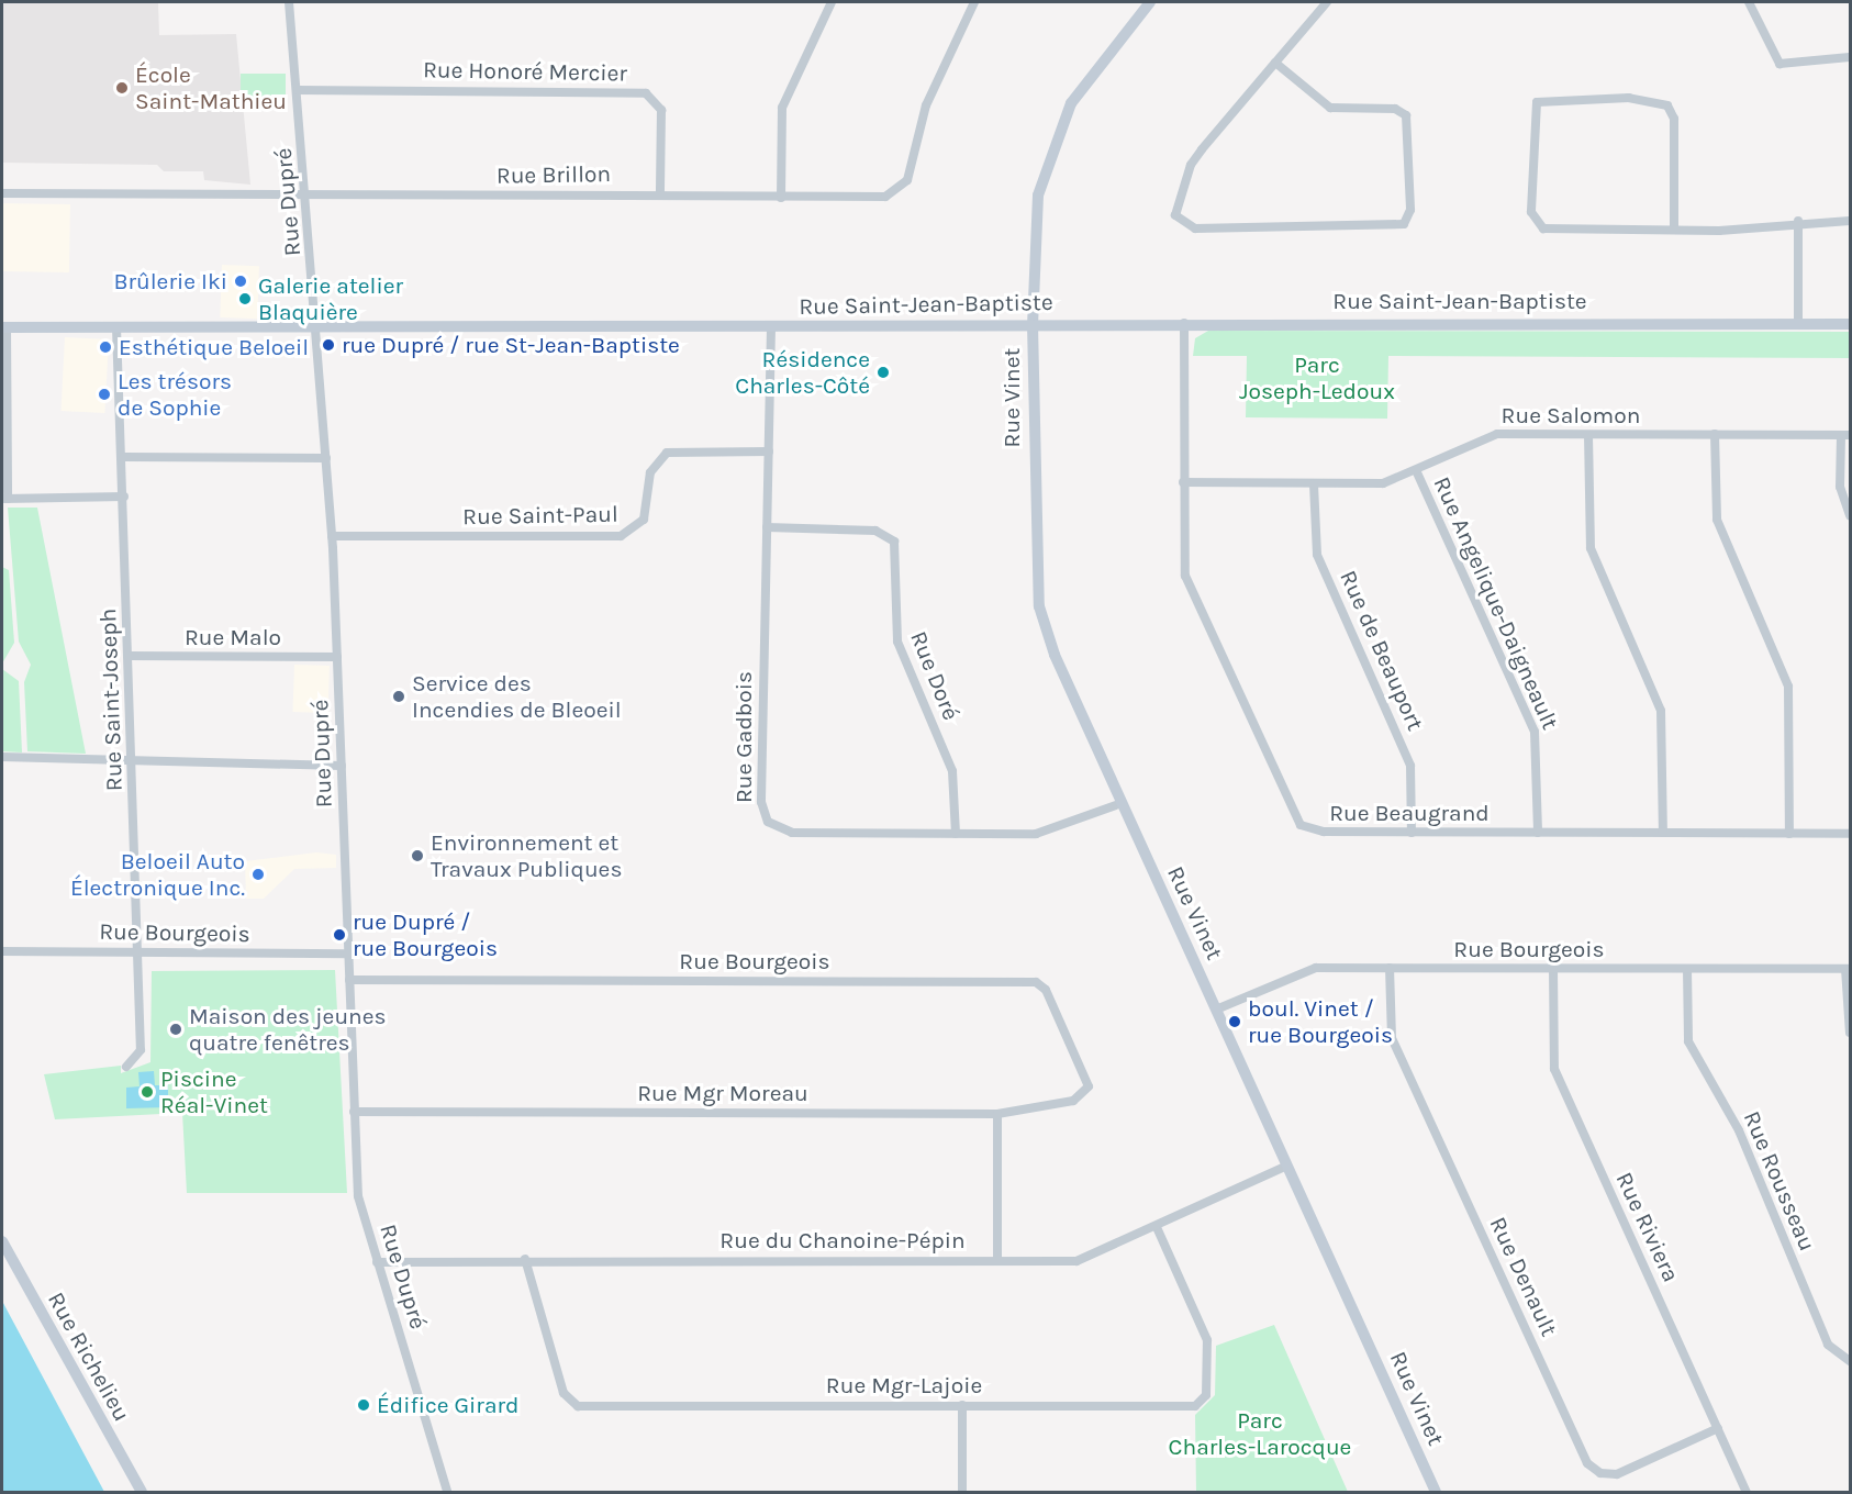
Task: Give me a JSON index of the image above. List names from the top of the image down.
{
  "streets": {
    "street": [
      "Rue Honoré Mercier",
      "Rue Brillon",
      "Rue Dupré",
      "Rue Saint-Jean-Baptiste",
      "Rue Vinet",
      "Rue Salomon",
      "Rue Saint-Paul",
      "Rue Angelique-Daigneault",
      "Rue Malo",
      "Rue de Beauport",
      "Rue Doré",
      "Rue Saint-Joseph",
      "Rue Gadbois",
      "Rue Beaugrand",
      "Rue Bourgeois",
      "Rue Mgr Moreau",
      "Rue Rousseau",
      "Rue Riviera",
      "Rue du Chanoine-Pépin",
      "Rue Denault",
      "Rue Richelieu",
      "Rue Mgr-Lajoie"
    ]
  },
  "crossings": [
    ["Rue Honoré Mercier", "Rue Brillon"],
    ["Rue Honoré Mercier", "Rue Dupré"],
    ["Rue Brillon", "Rue Dupré"],
    ["Rue Dupré", "Rue Saint-Jean-Baptiste"],
    ["Rue Dupré", "Rue Saint-Paul"],
    ["Rue Dupré", "Rue Malo"],
    ["Rue Dupré", "Rue Bourgeois"],
    ["Rue Dupré", "Rue Mgr Moreau"],
    ["Rue Dupré", "Rue du Chanoine-Pépin"],
    ["Rue Saint-Jean-Baptiste", "Rue Vinet"],
    ["Rue Saint-Jean-Baptiste", "Rue Saint-Joseph"],
    ["Rue Saint-Jean-Baptiste", "Rue Gadbois"],
    ["Rue Saint-Jean-Baptiste", "Rue Beaugrand"],
    ["Rue Vinet", "Rue Gadbois"],
    ["Rue Vinet", "Rue Bourgeois"],
    ["Rue Vinet", "Rue du Chanoine-Pépin"],
    ["Rue Salomon", "Rue Angelique-Daigneault"],
    ["Rue Salomon", "Rue de Beauport"],
    ["Rue Salomon", "Rue Beaugrand"],
    ["Rue Saint-Paul", "Rue Gadbois"],
    ["Rue Angelique-Daigneault", "Rue Beaugrand"],
    ["Rue Malo", "Rue Saint-Joseph"],
    ["Rue de Beauport", "Rue Beaugrand"],
    ["Rue Doré", "Rue Gadbois"],
    ["Rue Saint-Joseph", "Rue Bourgeois"],
    ["Rue Bourgeois", "Rue Mgr Moreau"],
    ["Rue Bourgeois", "Rue Rousseau"],
    ["Rue Bourgeois", "Rue Riviera"],
    ["Rue Bourgeois", "Rue Denault"],
    ["Rue Riviera", "Rue Denault"],
    ["Rue du Chanoine-Pépin", "Rue Mgr-Lajoie"]
  ],
  "parks": ["Parc Joseph-Ledoux", "Parc Charles-Larocque"],
  "places": [
    "École Saint-Mathieu",
    "Brûlerie Iki",
    "Galerie atelier Blaquière",
    "rue Dupré / rue St-Jean-Baptiste",
    "Esthétique Beloeil",
    "Résidence Charles-Côté",
    "Les trésors de Sophie",
    "Service des Incendies de Bleoeil",
    "Environnement et Travaux Publiques",
    "Beloeil Auto Électronique Inc.",
    "rue Dupré / rue Bourgeois",
    "boul. Vinet / rue Bourgeois",
    "Maison des jeunes quatre fenêtres",
    "Piscine Réal-Vinet",
    "Édifice Girard"
  ]
}
